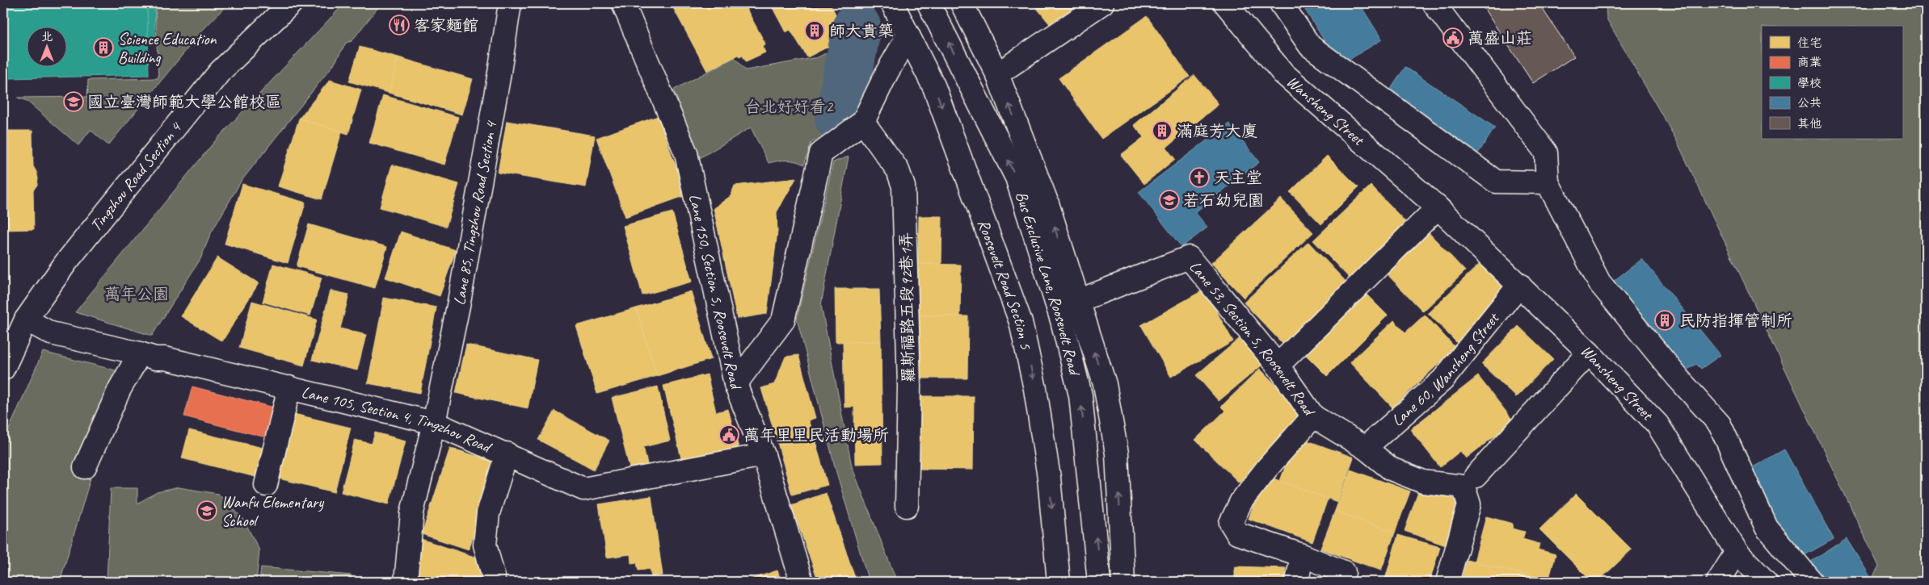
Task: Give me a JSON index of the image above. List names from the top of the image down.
{
  "streets": {
    "street": [
      "Wansheng Street",
      "Tingzhou Road Section 4",
      "Lane 85, Tingzhou Road Section 4",
      "Bus Exclusive Lane, Roosevelt Road",
      "Roosevelt Road Section 5",
      "Lane 150, Section 5, Roosevelt Road",
      "羅斯福路五段92巷1弄",
      "Lane 53, Section 5, Roosevelt Road",
      "Lane 60, Wansheng Street",
      "Lane 105, Section 4, Tingzhou Road"
    ]
  },
  "crossings": [
    ["Wansheng Street", "Lane 60, Wansheng Street"],
    ["Tingzhou Road Section 4", "Lane 105, Section 4, Tingzhou Road"],
    ["Lane 85, Tingzhou Road Section 4", "Lane 105, Section 4, Tingzhou Road"],
    ["Lane 150, Section 5, Roosevelt Road", "Lane 105, Section 4, Tingzhou Road"],
    ["Lane 53, Section 5, Roosevelt Road", "Lane 60, Wansheng Street"]
  ],
  "parks": ["台北好好看2", "萬年公園"],
  "places": {
    "restaurant": ["客家麵館"],
    "building": [
      "師大貴築",
      "Science Education Building",
      "滿庭芳大廈",
      "民防指揮管制所"
    ],
    "public building": ["萬盛山莊", "萬年里里民活動場所"],
    "school or university": ["國立臺灣師範大學公館校區", "若石幼兒園", "Wanfu Elementary School"],
    "church": ["天主堂"]
  },
  "legend": [
    "住宅",
    "商業",
    "學校",
    "公共",
    "其他"
  ],
  "north": "top"
}
